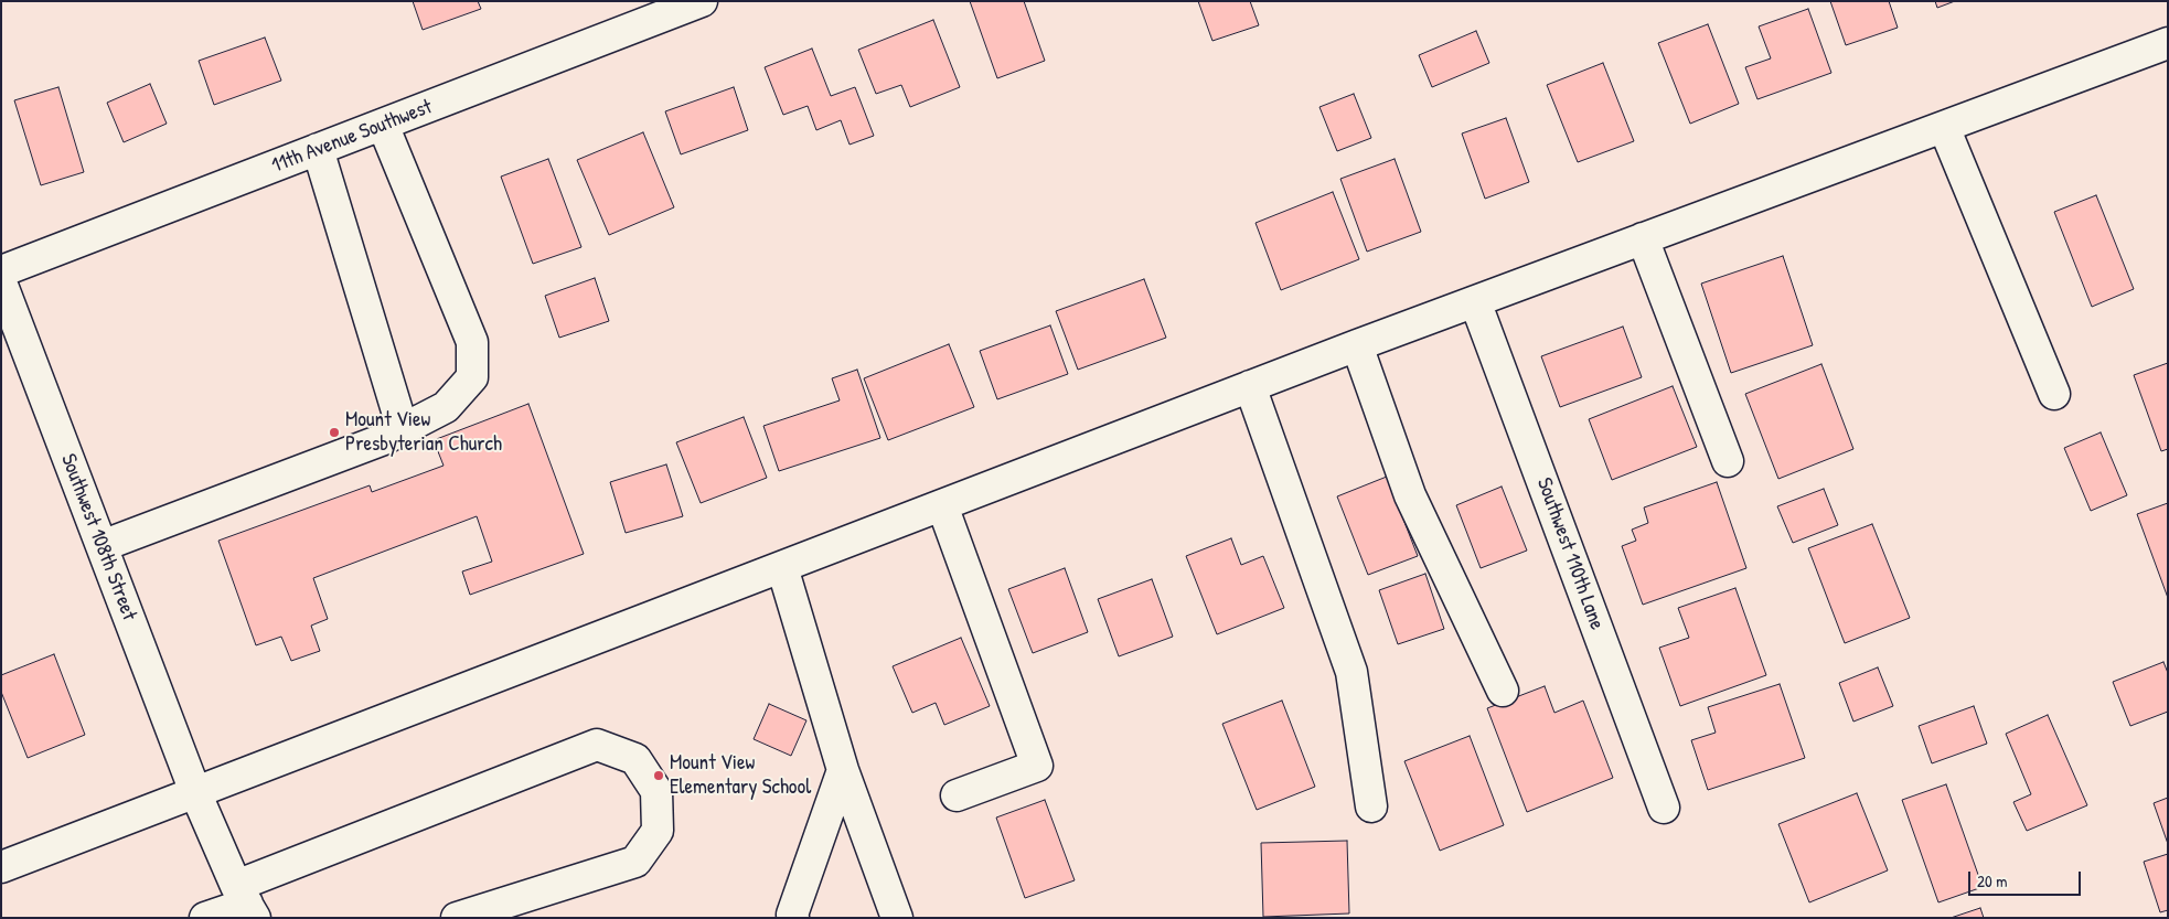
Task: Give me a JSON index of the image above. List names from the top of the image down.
{
  "streets": {
    "street": ["11th Avenue Southwest", "Southwest 108th Street", "Southwest 110th Lane"]
  },
  "places": ["Mount View Presbyterian Church", "Mount View Elementary School"],
  "scale_bar": "20 m"
}
